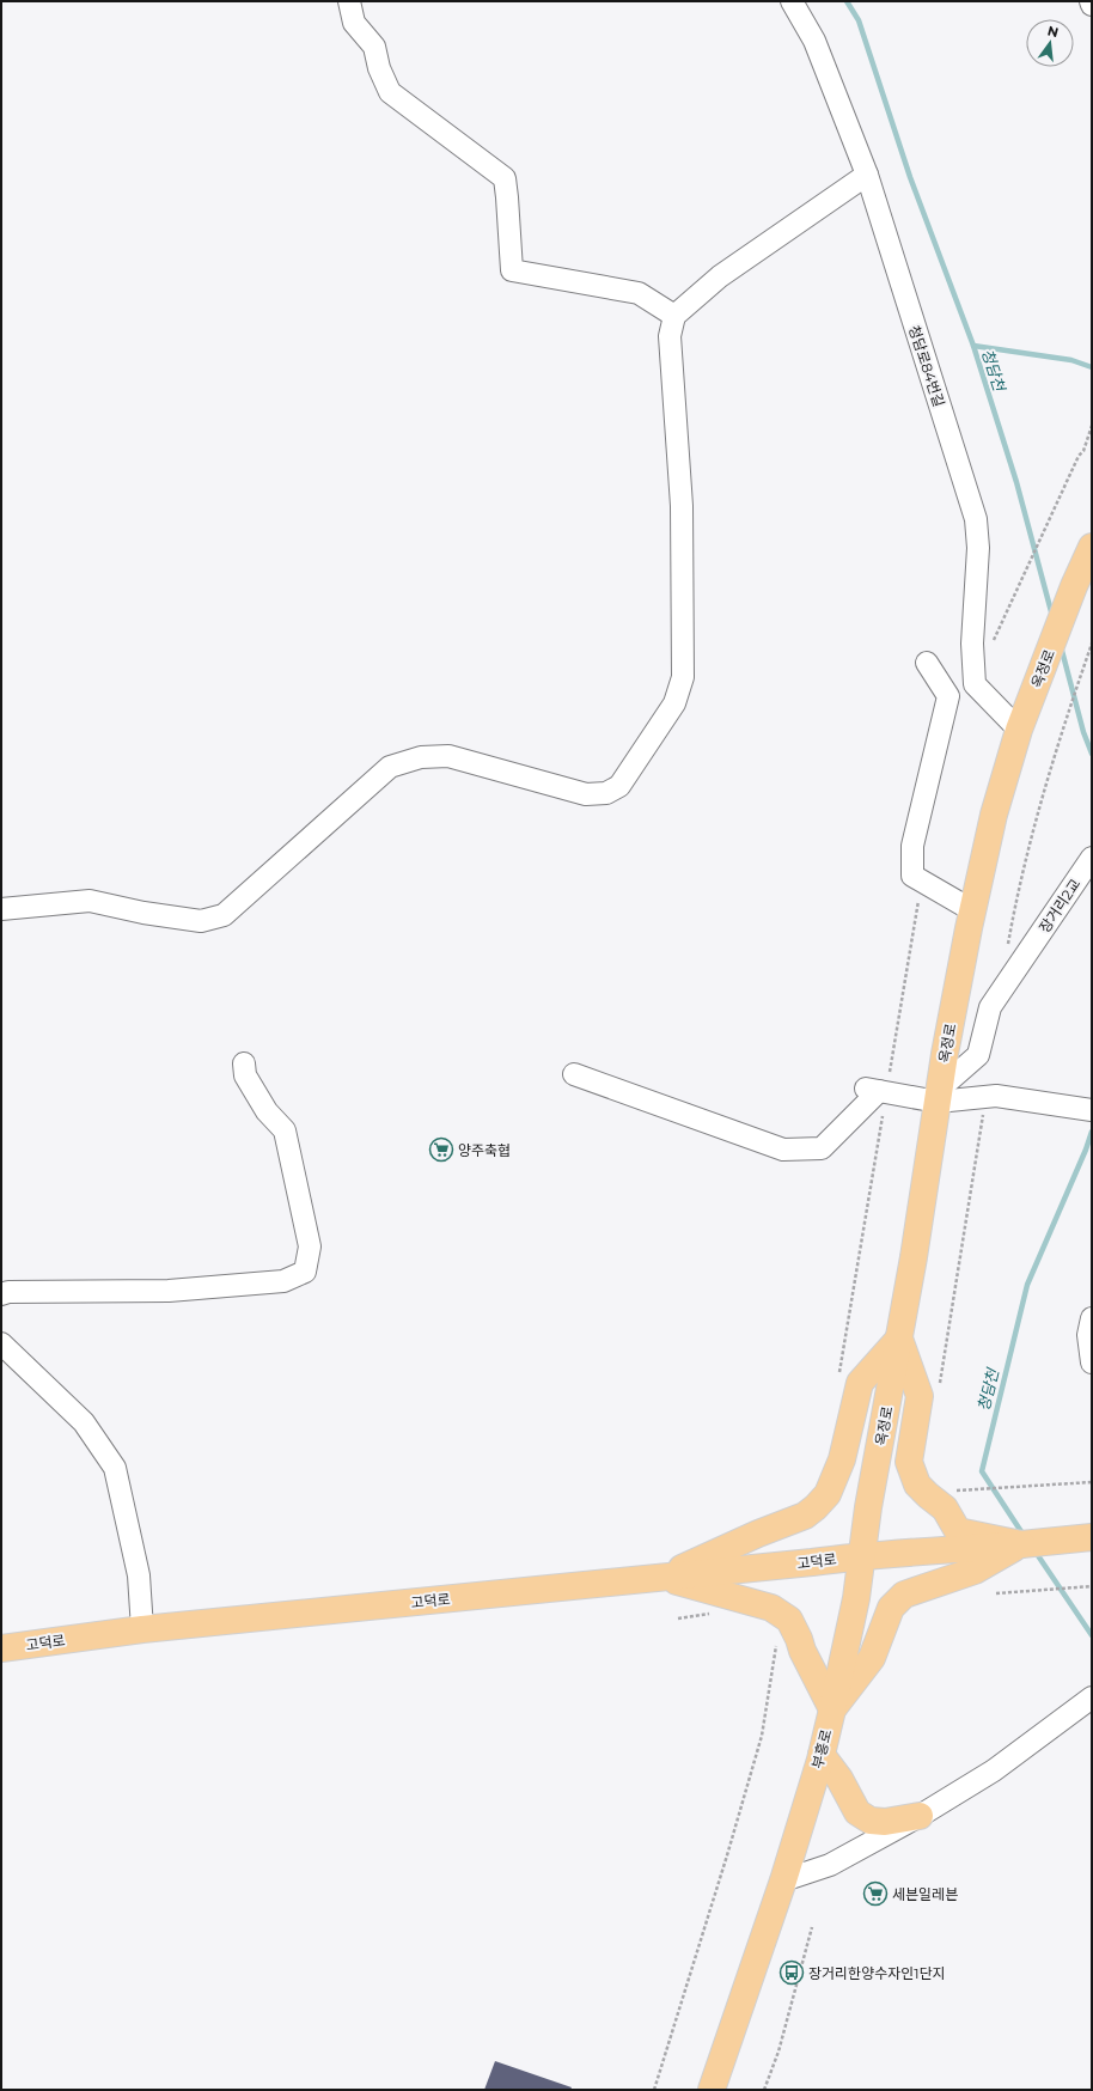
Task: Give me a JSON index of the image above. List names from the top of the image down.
{
  "streets": {
    "main road": ["옥정로", "고덕로", "부흥로"],
    "street": ["청담로84번길", "장거리2교"]
  },
  "crossings": [
    ["청담로84번길", "옥정로"],
    ["옥정로", "장거리2교"],
    ["옥정로", "고덕로"],
    ["옥정로", "부흥로"],
    ["고덕로", "부흥로"]
  ],
  "water": ["청담천"],
  "places": {
    "supermarket": ["양주축협", "세븐일레븐"],
    "bus stop": ["장거리한양수자인1단지"]
  },
  "north": "top"
}
